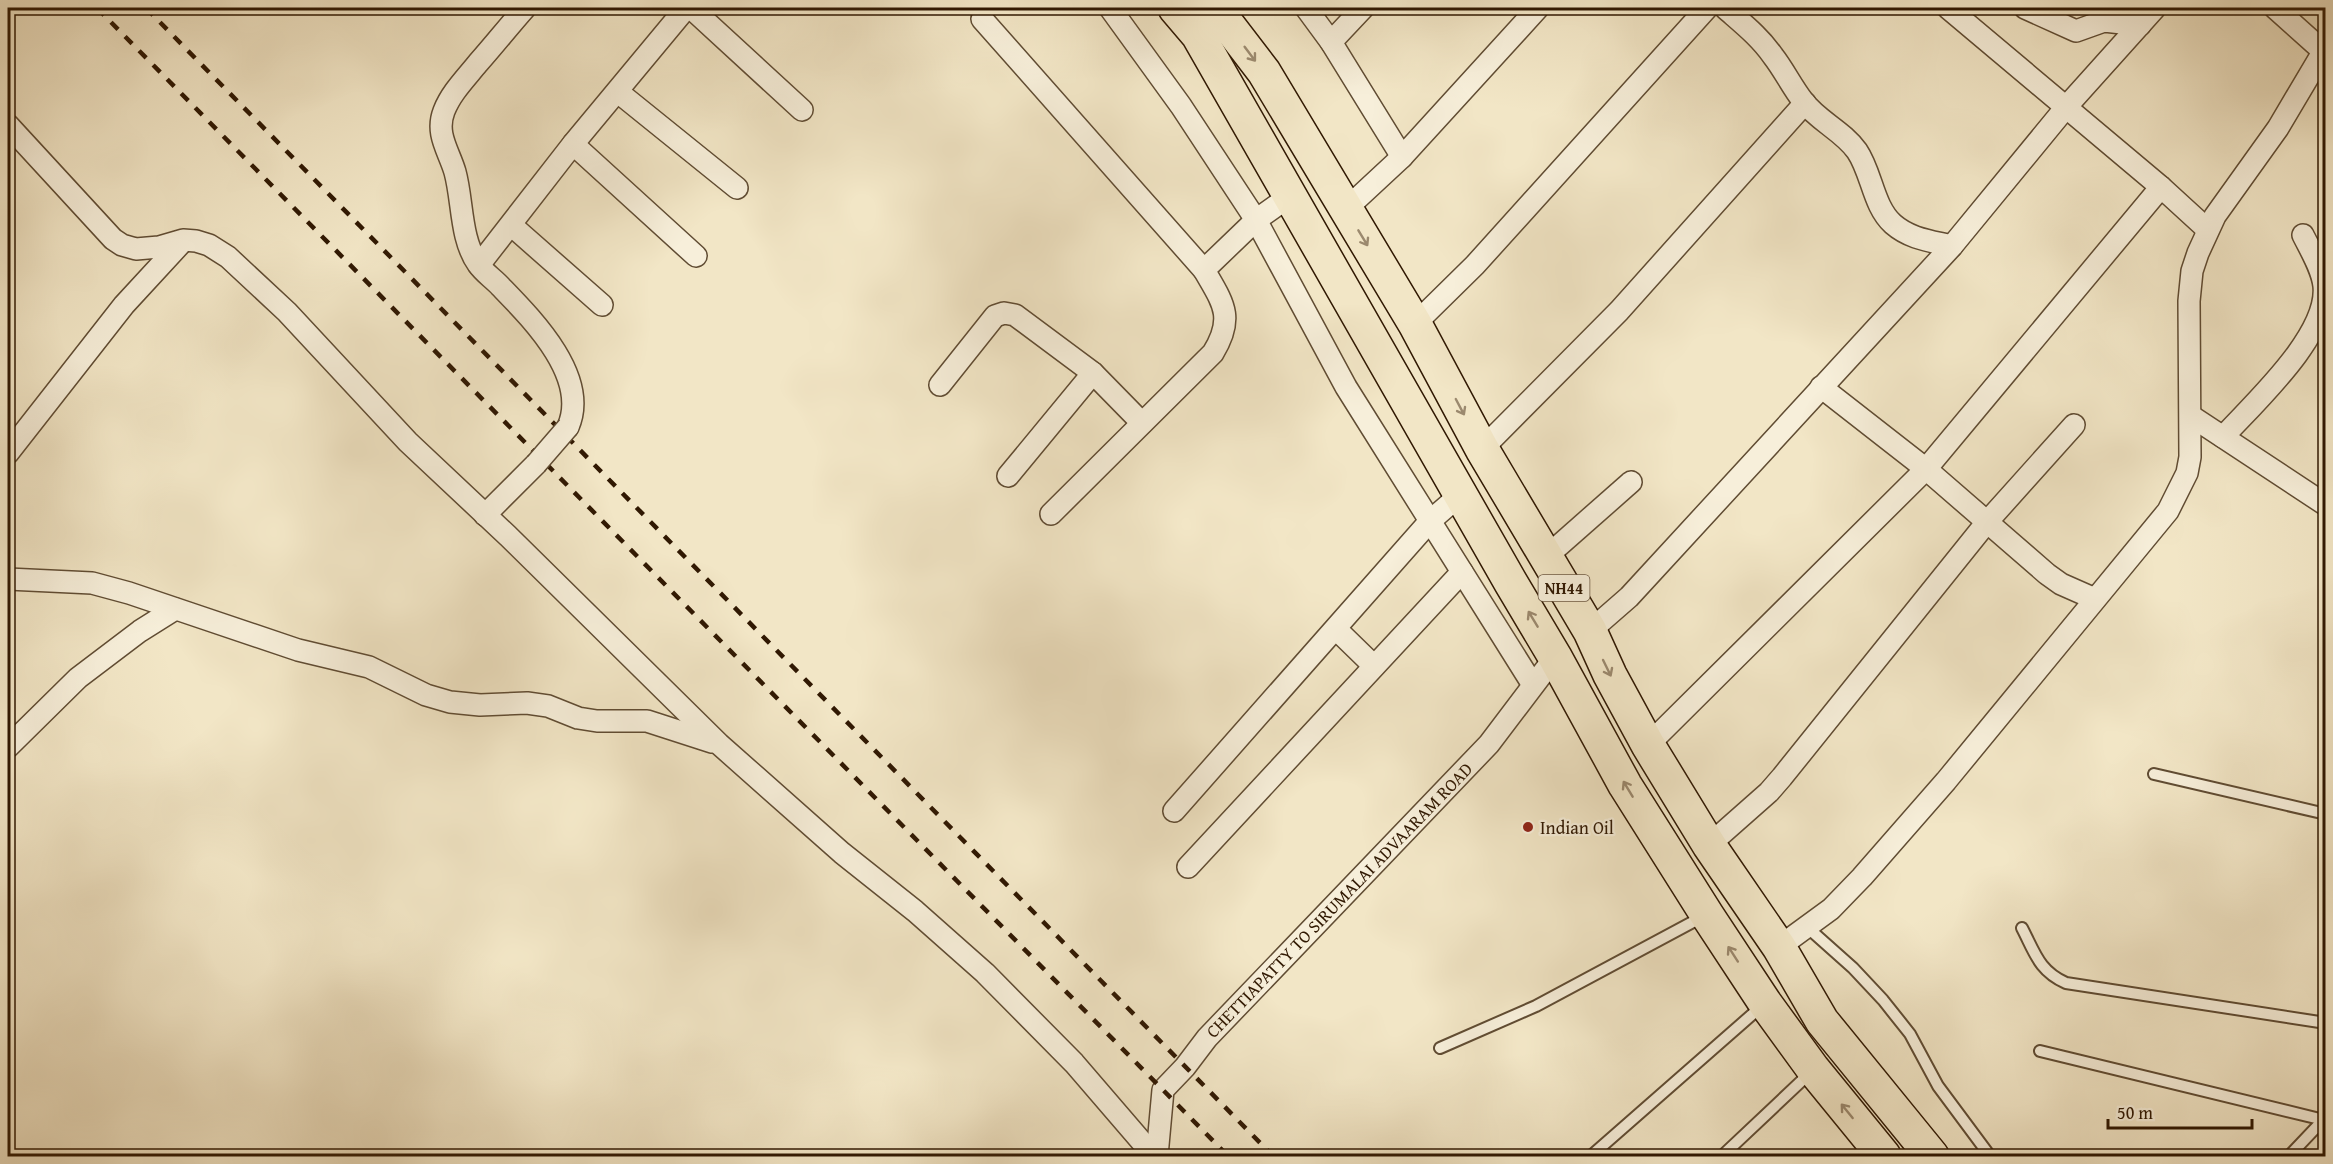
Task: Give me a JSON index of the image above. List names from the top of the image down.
{
  "streets": {
    "highway": ["NH44"],
    "street": ["CHETTIAPATTY TO SIRUMALAI ADVAARAM ROAD"]
  },
  "crossings": [
    ["NH44", "CHETTIAPATTY TO SIRUMALAI ADVAARAM ROAD"]
  ],
  "places": ["Indian Oil"],
  "scale_bar": "50 m"
}
